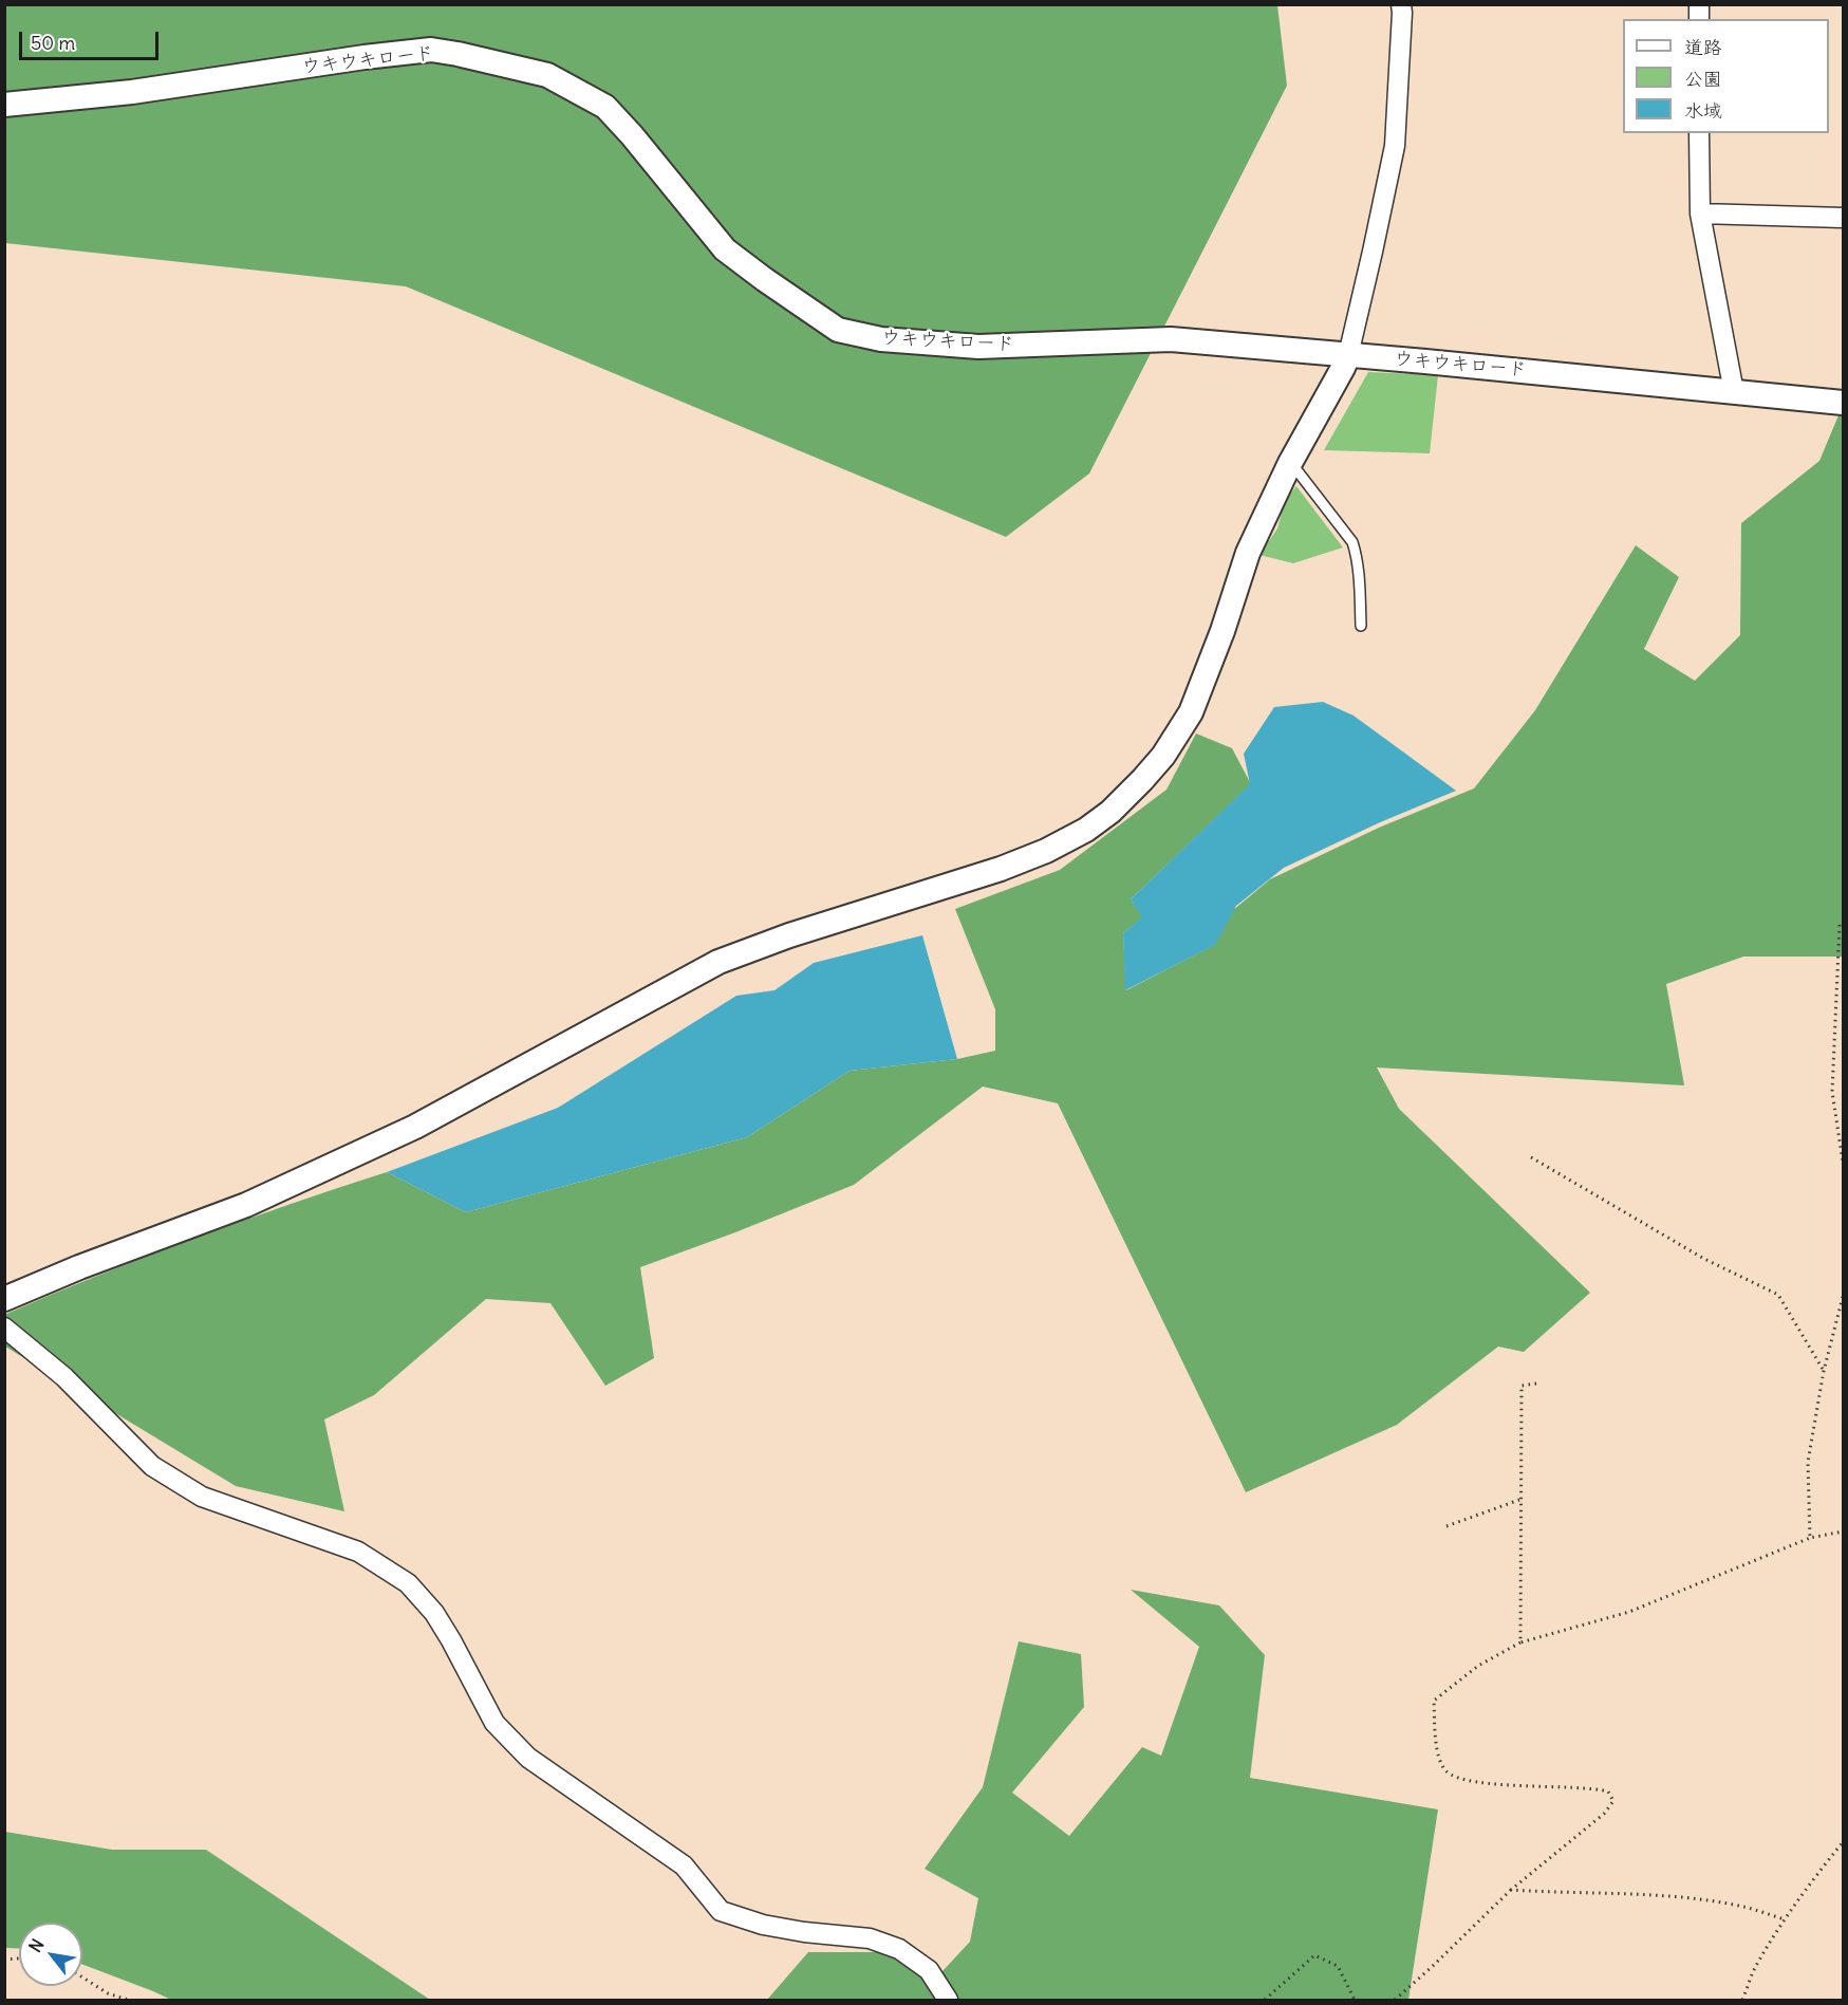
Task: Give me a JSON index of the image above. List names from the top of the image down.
{
  "streets": {
    "street": ["ウキウキロード"]
  },
  "legend": ["道路", "公園", "水域"],
  "scale_bar": "50 m",
  "north": "top left"
}
